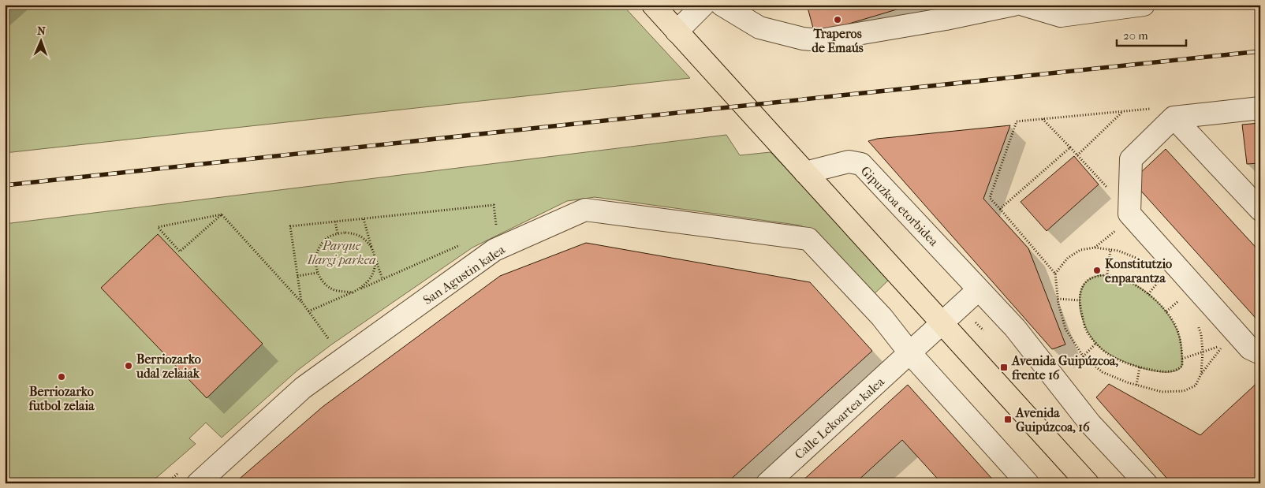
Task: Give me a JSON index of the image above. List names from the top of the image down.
{
  "streets": {
    "street": ["Gipuzkoa etorbidea", "San Agustin kalea", "Calle Lekoartea kalea"]
  },
  "crossings": [
    ["San Agustin kalea", "Calle Lekoartea kalea"]
  ],
  "parks": ["Parque Ilargi parkea"],
  "places": {
    "other": [
      "Traperos de Emaús",
      "Konstitutzio enparantza",
      "Berriozarko udal zelaiak",
      "Berriozarko futbol zelaia"
    ],
    "transit": ["Avenida Guipúzcoa, frente 16", "Avenida Guipúzcoa, 16"]
  },
  "scale_bar": "20 m",
  "north": "top"
}
